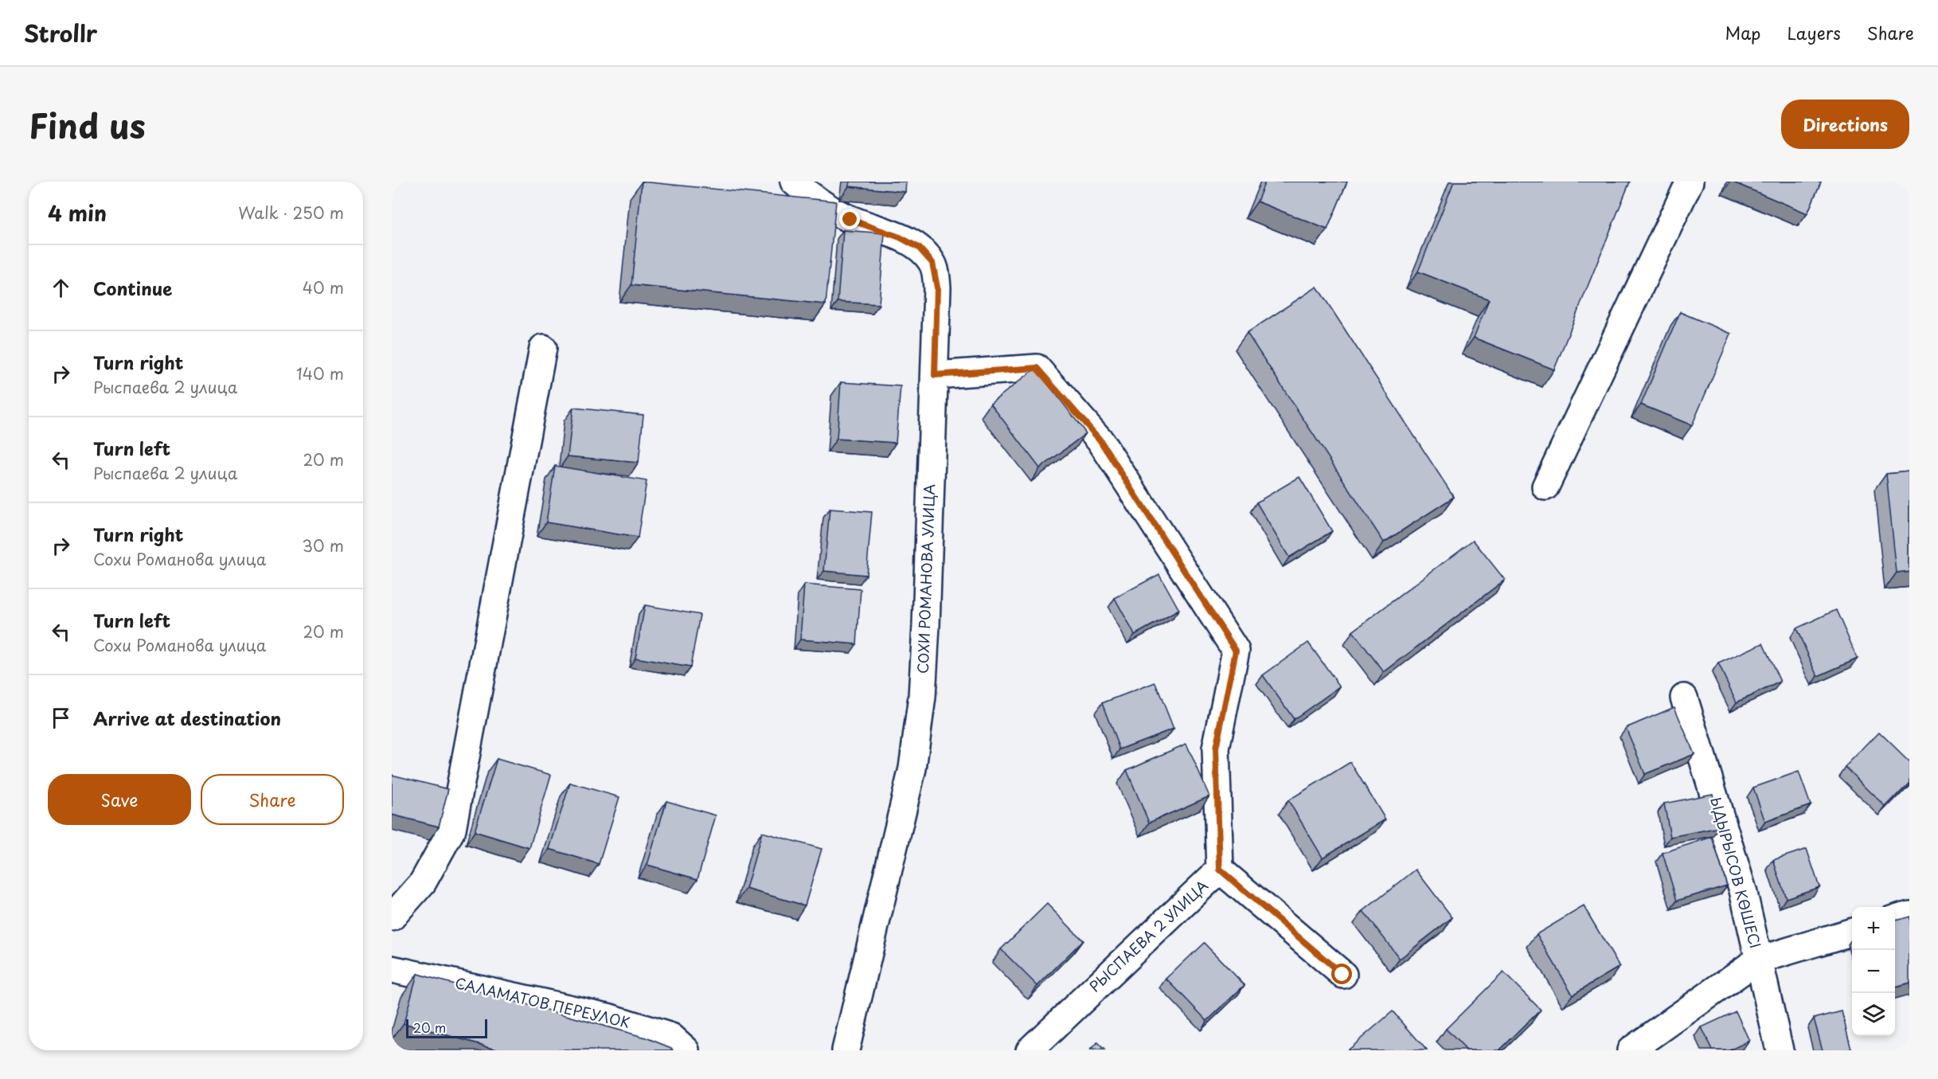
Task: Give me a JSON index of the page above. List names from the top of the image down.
{
  "streets": {
    "street": [
      "СОХИ РОМАНОВА УЛИЦА",
      "ЫДЫРЫСОВ КӨШЕСІ",
      "РЫСПАЕВА 2 УЛИЦА",
      "САЛАМАТОВ ПЕРЕУЛОК"
    ]
  },
  "crossings": [
    ["СОХИ РОМАНОВА УЛИЦА", "РЫСПАЕВА 2 УЛИЦА"]
  ],
  "scale_bar": "20 m",
  "page": {
    "header": "Strollr",
    "nav": ["Map", "Layers", "Share"],
    "title": "Find us",
    "buttons": [
      "Directions",
      ["Save", "Share"]
    ],
    "heading": ["4 min", "Walk · 250 m"],
    "list": [
      ["Continue", "40 m"],
      ["Turn right", "Рыспаева 2 улица", "140 m"],
      ["Turn left", "Рыспаева 2 улица", "20 m"],
      ["Turn right", "Сохи Романова улица", "30 m"],
      ["Turn left", "Сохи Романова улица", "20 m"],
      "Arrive at destination"
    ],
    "map_buttons": ["+", "−"],
    "scale": "20 m"
  }
}
